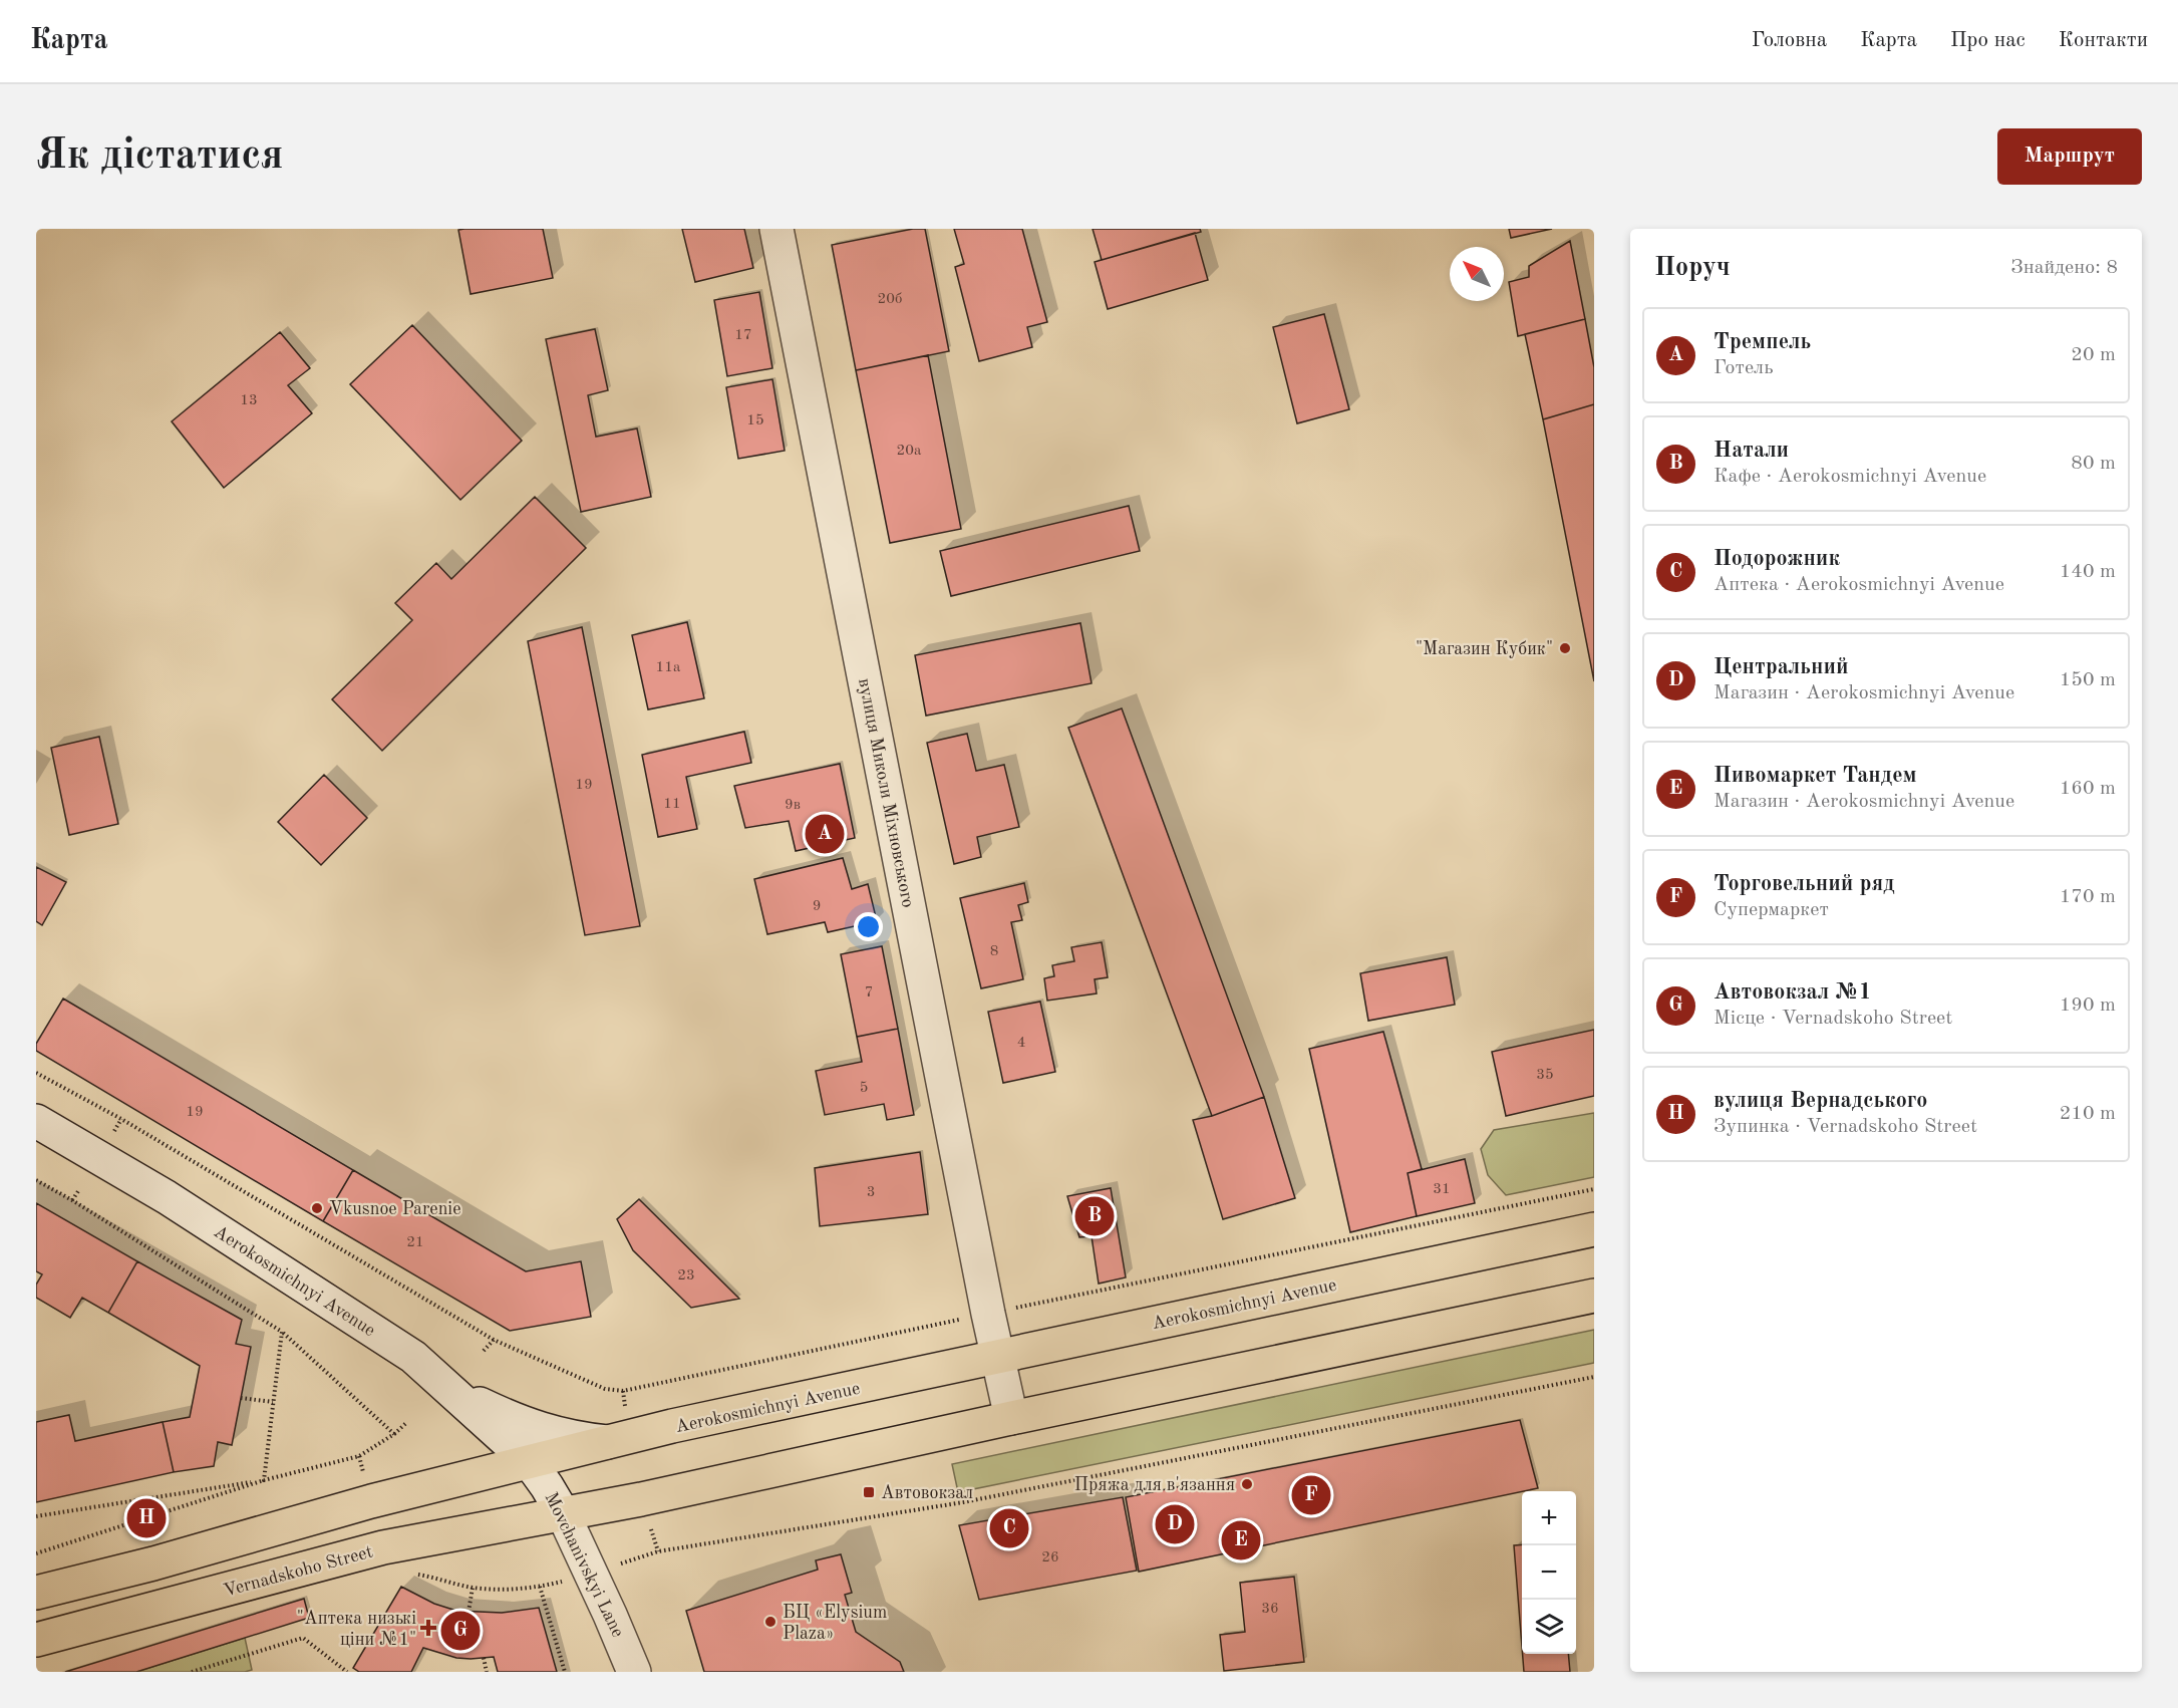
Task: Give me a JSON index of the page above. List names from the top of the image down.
{
  "streets": {
    "main road": ["Aerokosmichnyi Avenue", "Vernadskoho Street"],
    "street": ["вулиця Миколи Міхновського", "Movchanivskyi Lane"]
  },
  "crossings": [
    ["вулиця Миколи Міхновського", "Aerokosmichnyi Avenue"],
    ["Aerokosmichnyi Avenue", "Movchanivskyi Lane"],
    ["Movchanivskyi Lane", "Vernadskoho Street"]
  ],
  "places": {
    "other": [
      "\"Магазин Кубик\"",
      "Vkusnoe Parenie",
      "Пряжа для в'язання",
      "БЦ «Elysium Plaza»"
    ],
    "transit": ["Автовокзал"],
    "health": ["\"Аптека низькі ціни №1\""]
  },
  "house_numbers": [
    "20б",
    "17",
    "13",
    "15",
    "20а",
    "11а",
    "19",
    "11",
    "9в",
    "9",
    "8",
    "7",
    "4",
    "35",
    "5",
    "19",
    "31",
    "3",
    "21",
    "23",
    "26",
    "36"
  ],
  "north": "top left",
  "page": {
    "header": "Карта",
    "nav": [
      "Головна",
      "Карта",
      "Про нас",
      "Контакти"
    ],
    "buttons": "Маршрут",
    "title": "Як дістатися",
    "heading": ["Поруч", "Знайдено: 8"],
    "list": [
      {
        "mark": "A",
        "name": "Тремпель",
        "note": "Готель",
        "value": "20 m"
      },
      {
        "mark": "B",
        "name": "Натали",
        "note": "Кафе · Aerokosmichnyi Avenue",
        "value": "80 m"
      },
      {
        "mark": "C",
        "name": "Подорожник",
        "note": "Аптека · Aerokosmichnyi Avenue",
        "value": "140 m"
      },
      {
        "mark": "D",
        "name": "Центральний",
        "note": "Магазин · Aerokosmichnyi Avenue",
        "value": "150 m"
      },
      {
        "mark": "E",
        "name": "Пивомаркет Тандем",
        "note": "Магазин · Aerokosmichnyi Avenue",
        "value": "160 m"
      },
      {
        "mark": "F",
        "name": "Торговельний ряд",
        "note": "Супермаркет",
        "value": "170 m"
      },
      {
        "mark": "G",
        "name": "Автовокзал №1",
        "note": "Місце · Vernadskoho Street",
        "value": "190 m"
      },
      {
        "mark": "H",
        "name": "вулиця Вернадського",
        "note": "Зупинка · Vernadskoho Street",
        "value": "210 m"
      }
    ],
    "pins": [
      "A",
      "B",
      "F",
      "H",
      "D",
      "C",
      "E",
      "G"
    ],
    "map_buttons": ["+", "−"]
  }
}
